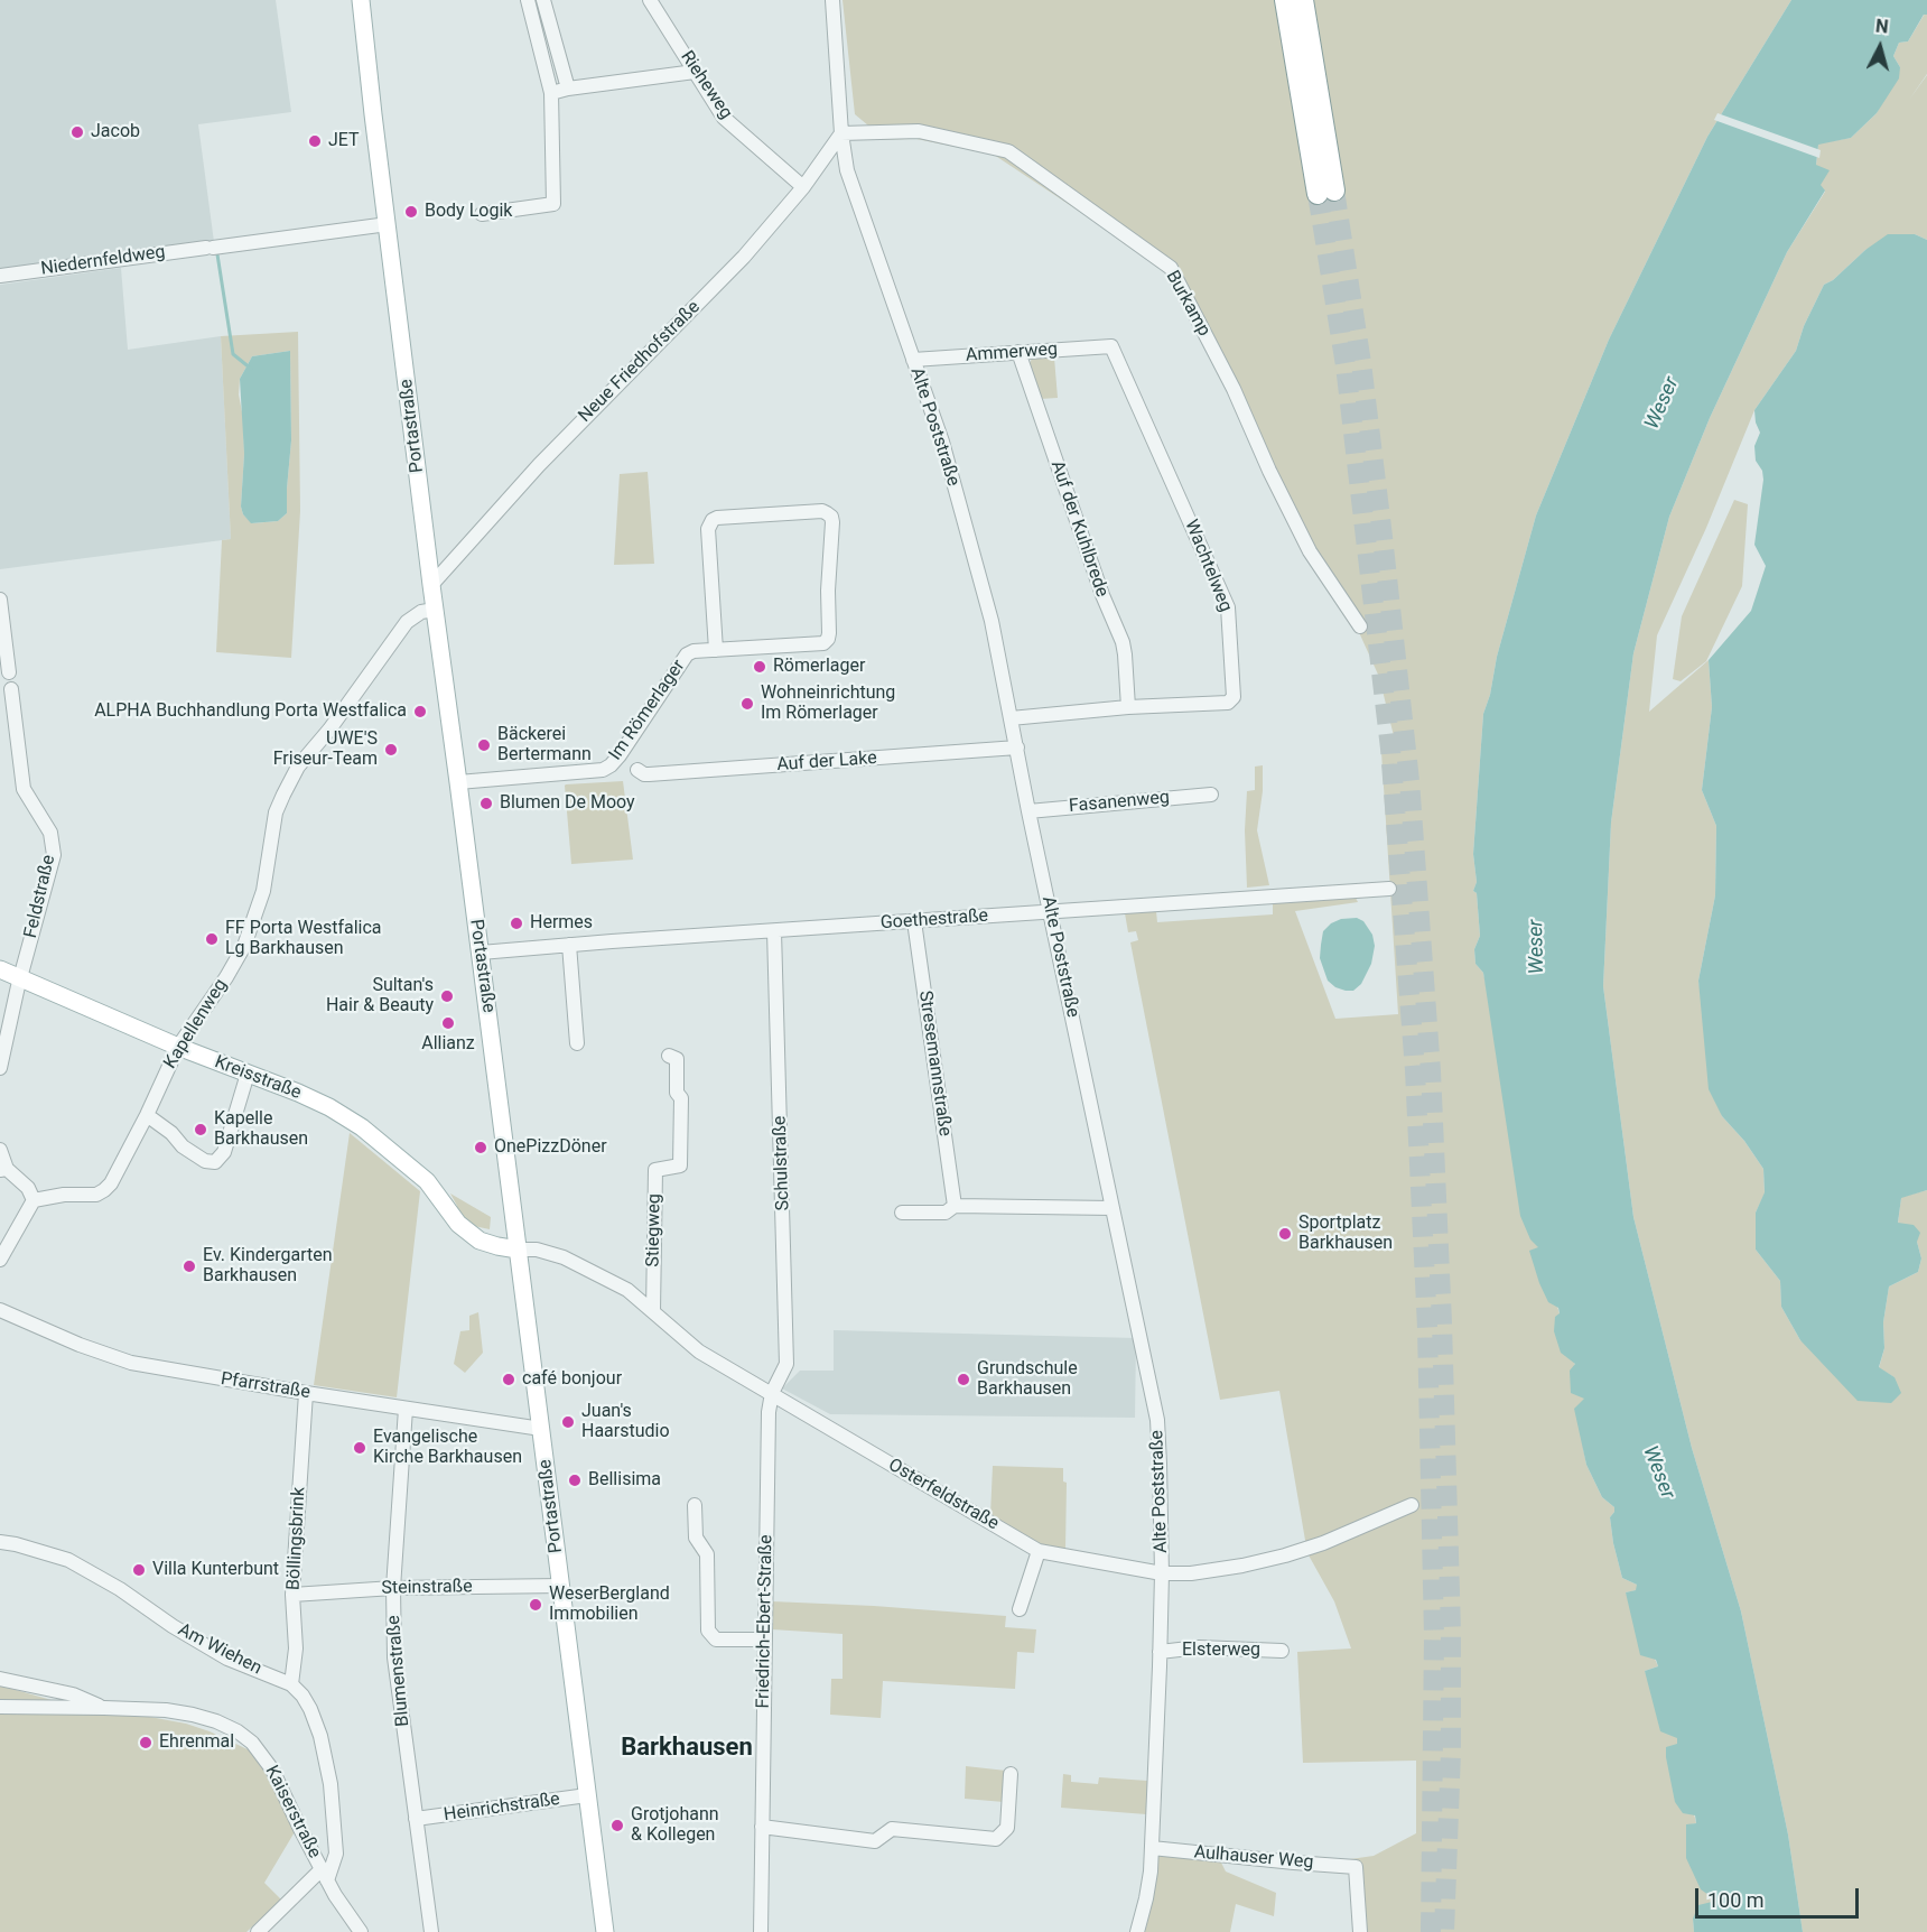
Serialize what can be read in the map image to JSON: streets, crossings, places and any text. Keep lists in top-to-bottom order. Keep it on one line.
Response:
{"streets":{"main road":["Portastraße","Kreisstraße"],"street":["Rieheweg","Niedernfeldweg","Burkamp","Ammerweg","Neue Friedhofstraße","Alte Poststraße","Auf der Kuhlbrede","Wachtelweg","Im Römerlager","Auf der Lake","Fasanenweg","Feldstraße","Goethestraße","Kapellenweg","Stresemannstraße","Schulstraße","Stiegweg","Pfarrstraße","Osterfeldstraße","Böllingsbrink","Steinstraße","Friedrich-Ebert-Straße","Am Wiehen","Elsterweg","Blumenstraße","Heinrichstraße","Kaiserstraße","Aulhauser Weg"]},"crossings":[["Rieheweg","Neue Friedhofstraße"],["Niedernfeldweg","Portastraße"],["Burkamp","Neue Friedhofstraße"],["Burkamp","Alte Poststraße"],["Ammerweg","Alte Poststraße"],["Ammerweg","Auf der Kuhlbrede"],["Ammerweg","Wachtelweg"],["Neue Friedhofstraße","Portastraße"],["Neue Friedhofstraße","Alte Poststraße"],["Portastraße","Im Römerlager"],["Portastraße","Goethestraße"],["Portastraße","Kapellenweg"],["Portastraße","Kreisstraße"],["Portastraße","Pfarrstraße"],["Portastraße","Osterfeldstraße"],["Portastraße","Steinstraße"],["Portastraße","Heinrichstraße"],["Alte Poststraße","Wachtelweg"],["Alte Poststraße","Auf der Lake"],["Alte Poststraße","Fasanenweg"],["Alte Poststraße","Goethestraße"],["Alte Poststraße","Osterfeldstraße"],["Alte Poststraße","Elsterweg"],["Alte Poststraße","Aulhauser Weg"],["Auf der Kuhlbrede","Wachtelweg"],["Feldstraße","Kreisstraße"],["Goethestraße","Stresemannstraße"],["Goethestraße","Schulstraße"],["Kapellenweg","Kreisstraße"],["Kreisstraße","Osterfeldstraße"],["Schulstraße","Osterfeldstraße"],["Schulstraße","Friedrich-Ebert-Straße"],["Stiegweg","Osterfeldstraße"],["Pfarrstraße","Böllingsbrink"],["Pfarrstraße","Blumenstraße"],["Osterfeldstraße","Friedrich-Ebert-Straße"],["Böllingsbrink","Steinstraße"],["Böllingsbrink","Am Wiehen"],["Steinstraße","Blumenstraße"],["Blumenstraße","Heinrichstraße"]],"districts":["Barkhausen"],"water":["Weser"],"places":["Jacob","JET","Body Logik","Römerlager","Wohneinrichtung Im Römerlager","ALPHA Buchhandlung Porta Westfalica","Bäckerei Bertermann","UWE'S Friseur-Team","Blumen De Mooy","Hermes","FF Porta Westfalica Lg Barkhausen","Sultan's Hair & Beauty","Allianz","Kapelle Barkhausen","OnePizzDöner","Sportplatz Barkhausen","Ev. Kindergarten Barkhausen","café bonjour","Grundschule Barkhausen","Juan's Haarstudio","Evangelische Kirche Barkhausen","Bellisima","Villa Kunterbunt","WeserBergland Immobilien","Ehrenmal","Grotjohann & Kollegen"],"scale_bar":"100 m","north":"top"}
